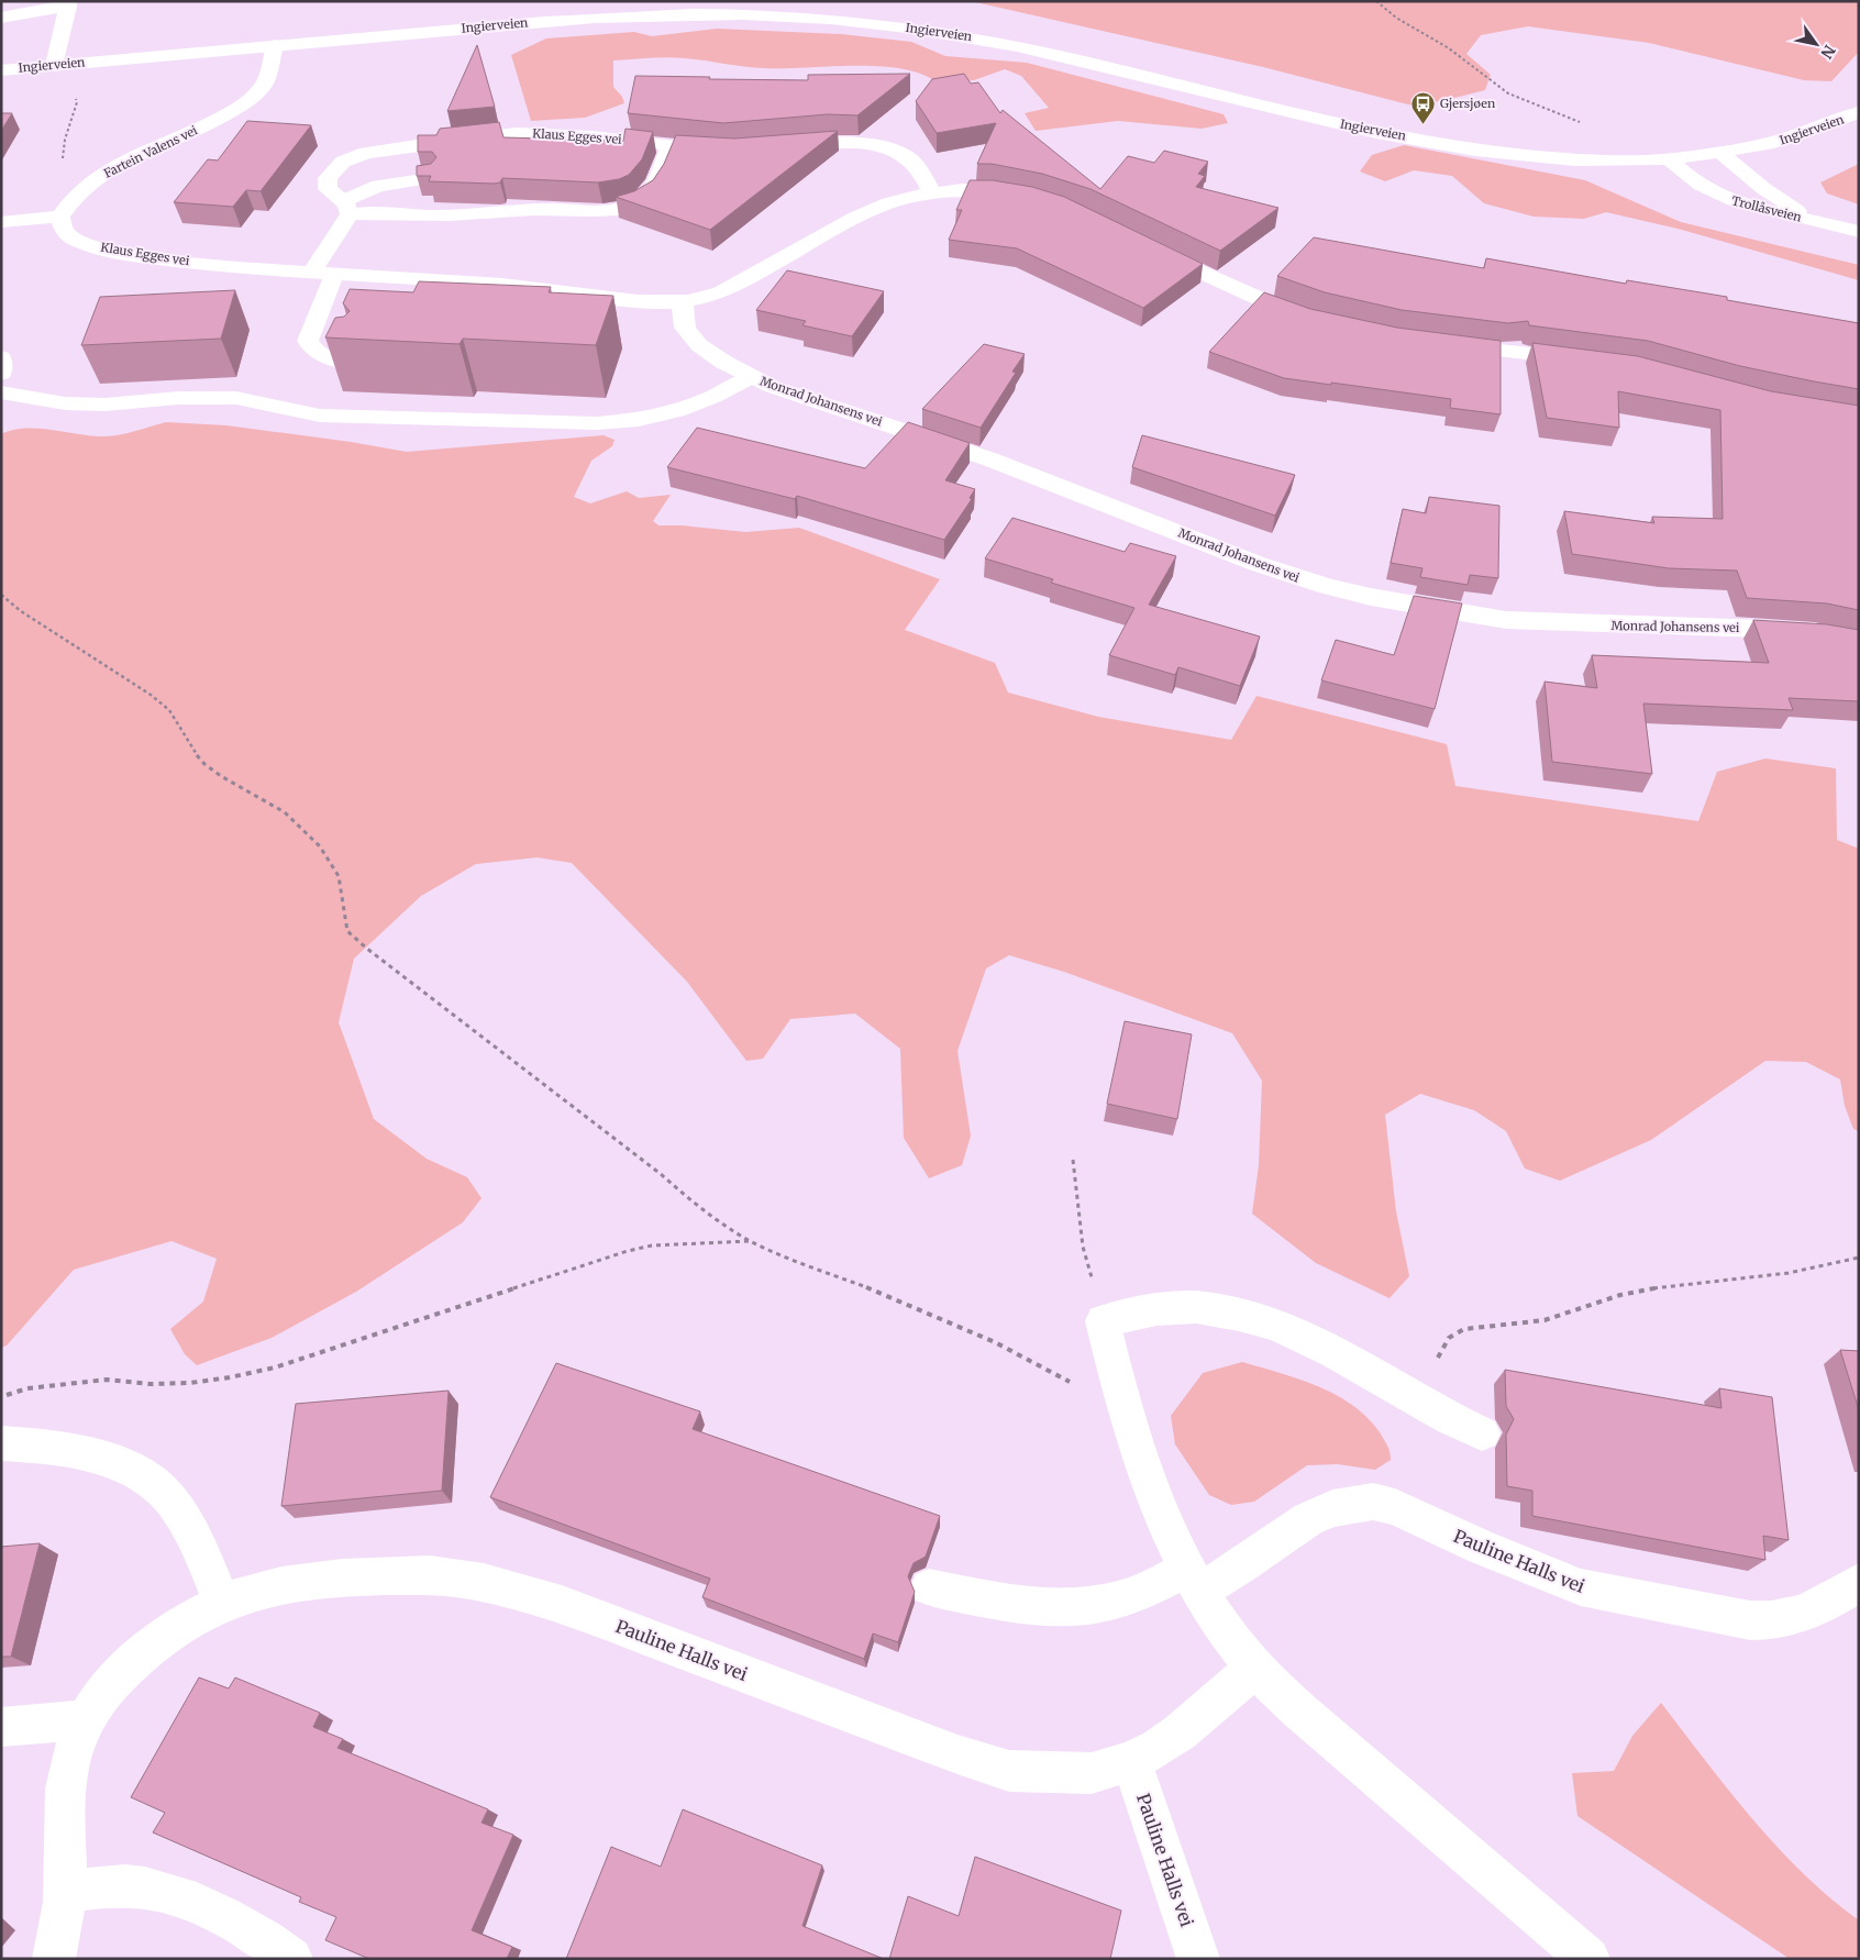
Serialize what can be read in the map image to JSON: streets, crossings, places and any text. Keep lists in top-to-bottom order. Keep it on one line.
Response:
{"streets":{"street":["Ingierveien","Klaus Egges vei","Fartein Valens vei","Trollåsveien","Monrad Johansens vei","Pauline Halls vei"]},"crossings":[["Ingierveien","Fartein Valens vei"],["Ingierveien","Trollåsveien"],["Klaus Egges vei","Fartein Valens vei"],["Klaus Egges vei","Monrad Johansens vei"]],"places":{"bus stop":["Gjersjøen"]},"north":"bottom right"}
